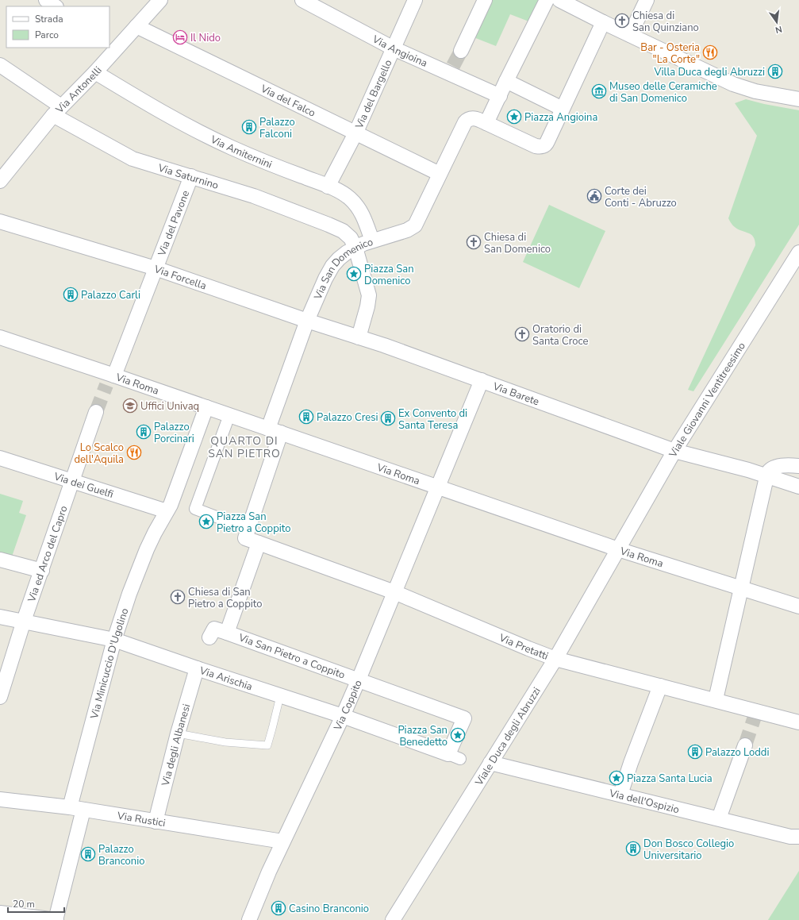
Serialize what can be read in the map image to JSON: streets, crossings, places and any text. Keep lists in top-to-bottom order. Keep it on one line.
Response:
{"streets":{"street":["Via Angioina","Via Antonelli","Via del Bargello","Via del Falco","Via Amiternini","Via Saturnino","Via del Pavone","Via San Domenico","Via Forcella","Via Roma","Via Barete","Viale Giovanni Ventitreesimo","Via dei Guelfi","Via ed Arco del Capro","Via Pretatti","Via San Pietro a Coppito","Via Minicuccio D'Ugolino","Via Arischia","Via Coppito","Viale Duca degli Abruzzi","Via degli Albanesi","Via dell'Ospizio","Via Rustici"]},"crossings":[["Via Angioina","Via del Bargello"],["Via Antonelli","Via del Falco"],["Via Antonelli","Via Amiternini"],["Via Antonelli","Via Saturnino"],["Via del Bargello","Via del Falco"],["Via del Bargello","Via Amiternini"],["Via del Falco","Via San Domenico"],["Via Amiternini","Via San Domenico"],["Via Saturnino","Via del Pavone"],["Via Saturnino","Via San Domenico"],["Via del Pavone","Via Forcella"],["Via del Pavone","Via Roma"],["Via San Domenico","Via Forcella"],["Via San Domenico","Via Roma"],["Via Forcella","Via Barete"],["Via Roma","Viale Giovanni Ventitreesimo"],["Via Roma","Via Coppito"],["Via Roma","Viale Duca degli Abruzzi"],["Via Barete","Viale Giovanni Ventitreesimo"],["Via Barete","Via Coppito"],["Viale Giovanni Ventitreesimo","Viale Duca degli Abruzzi"],["Via dei Guelfi","Via ed Arco del Capro"],["Via dei Guelfi","Via Minicuccio D'Ugolino"],["Via ed Arco del Capro","Via Arischia"],["Via Pretatti","Via Coppito"],["Via Pretatti","Viale Duca degli Abruzzi"],["Via San Pietro a Coppito","Via Arischia"],["Via San Pietro a Coppito","Via Coppito"],["Via Minicuccio D'Ugolino","Via Arischia"],["Via Minicuccio D'Ugolino","Via Rustici"],["Via Arischia","Via Coppito"],["Via Arischia","Via degli Albanesi"],["Via Coppito","Via Rustici"],["Viale Duca degli Abruzzi","Via dell'Ospizio"],["Via degli Albanesi","Via Rustici"]],"districts":["QUARTO DI SAN PIETRO"],"places":{"church":["Chiesa di San Quinziano","Chiesa di San Domenico","Oratorio di Santa Croce","Chiesa di San Pietro a Coppito"],"hotel":["Il Nido"],"restaurant":["Bar - Osteria \"La Corte\"","Lo Scalco dell'Aquila"],"building":["Villa Duca degli Abruzzi","Palazzo Falconi","Palazzo Carli","Palazzo Cresi","Ex Convento di Santa Teresa","Palazzo Porcinari","Palazzo Loddi","Don Bosco Collegio Universitario","Palazzo Branconio","Casino Branconio"],"museum":["Museo delle Ceramiche di San Domenico"],"place":["Piazza Angioina","Piazza San Domenico","Piazza San Pietro a Coppito","Piazza San Benedetto","Piazza Santa Lucia"],"public building":["Corte dei Conti - Abruzzo"],"school or university":["Uffici Univaq"]},"legend":["Strada","Parco"],"scale_bar":"20 m","north":"bottom"}
